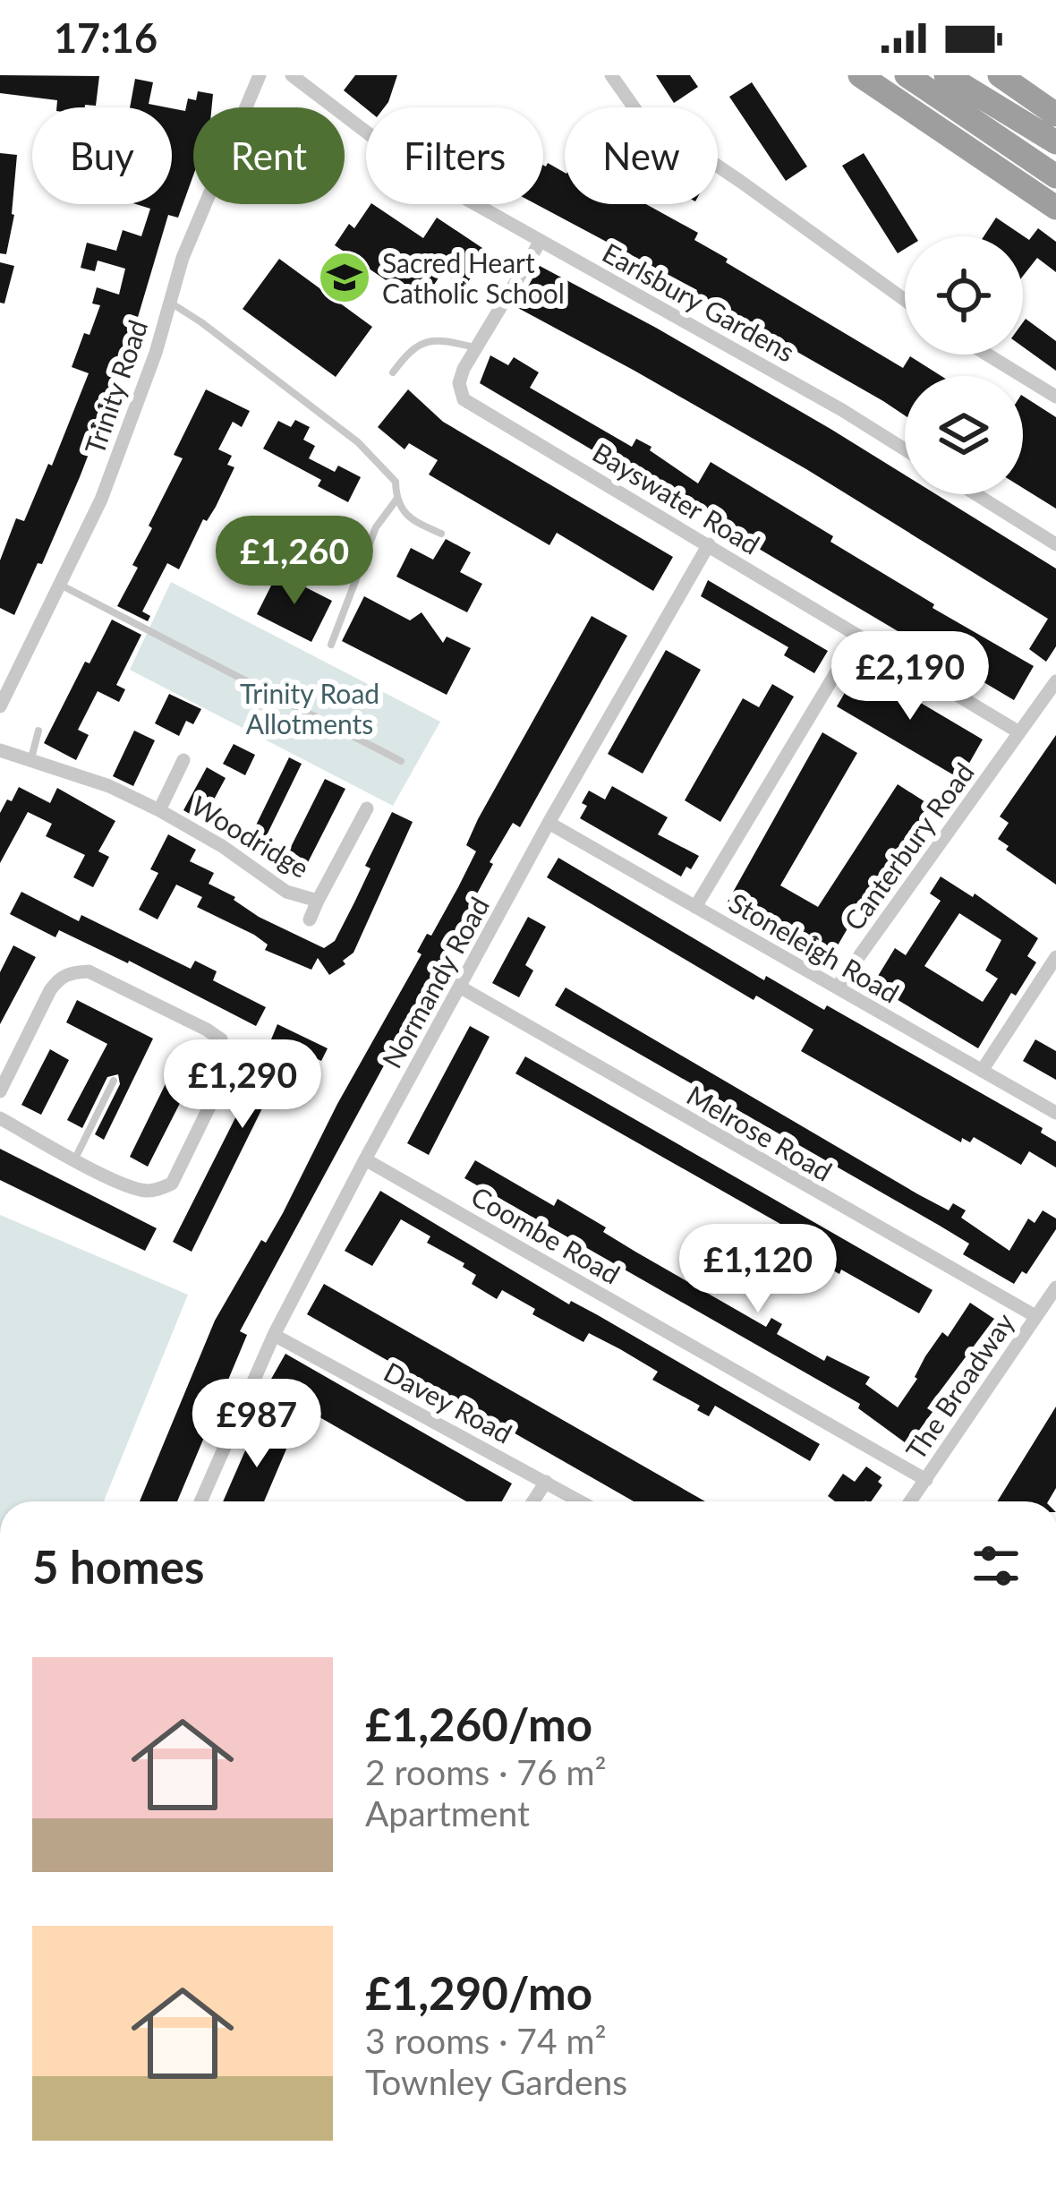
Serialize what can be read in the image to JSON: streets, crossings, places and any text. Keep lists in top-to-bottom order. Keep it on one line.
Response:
{"streets":{"street":["Earlsbury Gardens","Trinity Road","Bayswater Road","Woodridge","Canterbury Road","Stoneleigh Road","Normandy Road","Melrose Road","Coombe Road","The Broadway","Davey Road"]},"crossings":[["Earlsbury Gardens","Bayswater Road"],["Bayswater Road","Canterbury Road"],["Bayswater Road","Normandy Road"],["Canterbury Road","Stoneleigh Road"],["Stoneleigh Road","Normandy Road"],["Normandy Road","Melrose Road"],["Normandy Road","Coombe Road"],["Normandy Road","Davey Road"],["Melrose Road","The Broadway"],["Coombe Road","The Broadway"]],"parks":["Trinity Road Allotments"],"places":{"school or university":["Sacred Heart Catholic School"]},"page":{"status":"17:16","chip":["Buy","Rent","Filters","New"],"price":["£1,260","£2,190","£1,290","£1,120","£987"],"heading":"5 homes","list":[{"name":"£1,260/mo","note":"2 rooms · 76 m² · Apartment"},{"name":"£1,290/mo","note":"3 rooms · 74 m² · Townley Gardens"}]}}
